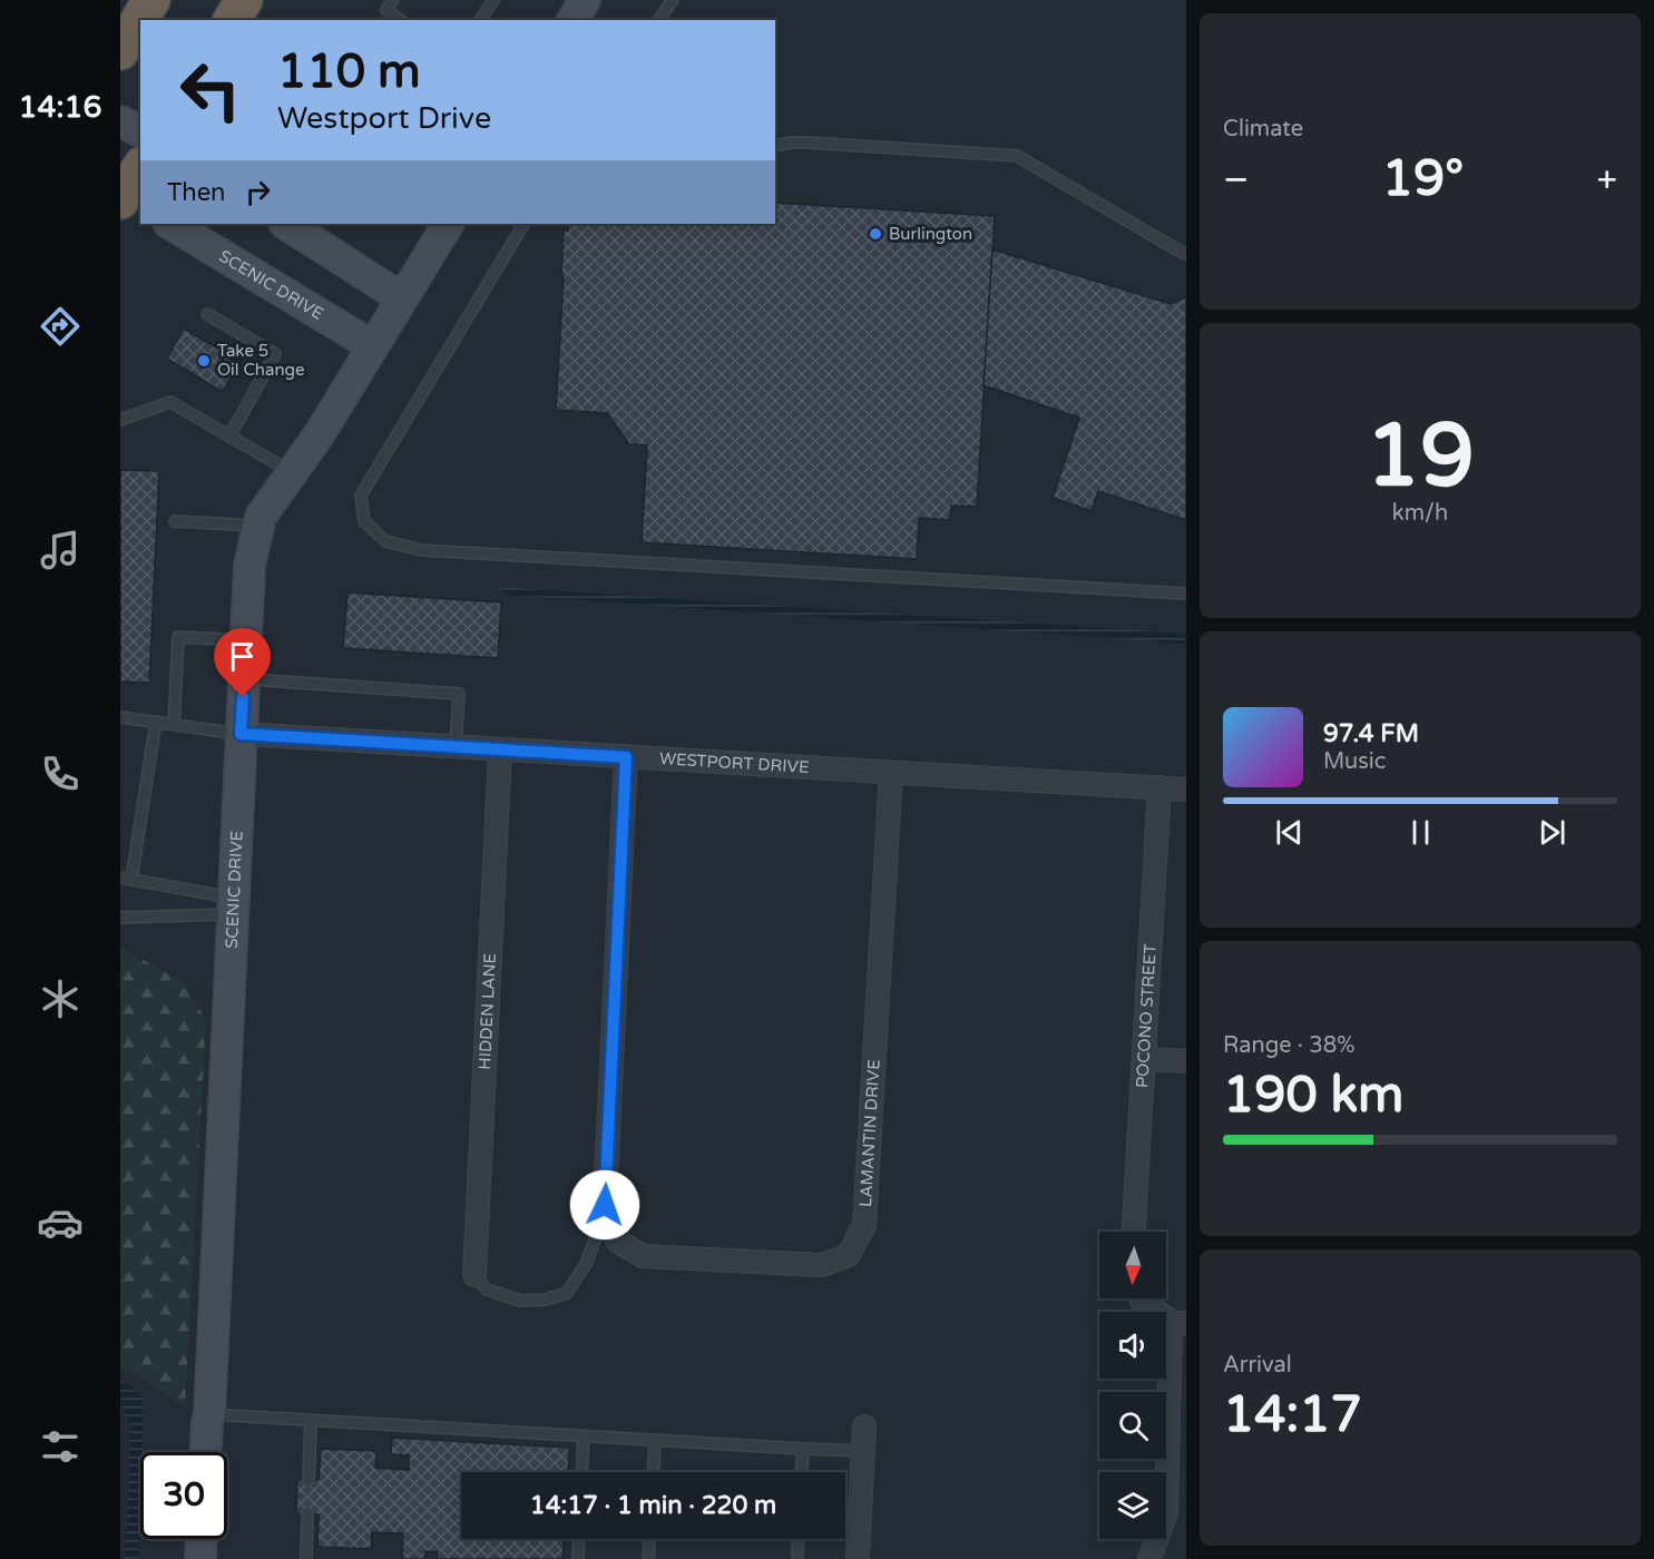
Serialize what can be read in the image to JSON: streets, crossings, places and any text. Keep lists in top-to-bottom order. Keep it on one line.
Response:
{"streets":{"street":["SCENIC DRIVE","WESTPORT DRIVE","HIDDEN LANE","POCONO STREET","LAMANTIN DRIVE"]},"crossings":[["SCENIC DRIVE","WESTPORT DRIVE"],["WESTPORT DRIVE","HIDDEN LANE"],["WESTPORT DRIVE","POCONO STREET"],["WESTPORT DRIVE","LAMANTIN DRIVE"]],"places":["Burlington","Take 5 Oil Change"],"north":"bottom","page":{"tabs":"14:16","tile":["Climate",["19","km/h"],["Range · 38%","190 km"],["Arrival","14:17"]],"turn":["110 m","Westport Drive"],"heat":["−","19°","+"],"then":"Then","song":["97.4 FM","Music"],"limit":"30","trip":"14:17 · 1 min · 220 m"}}
